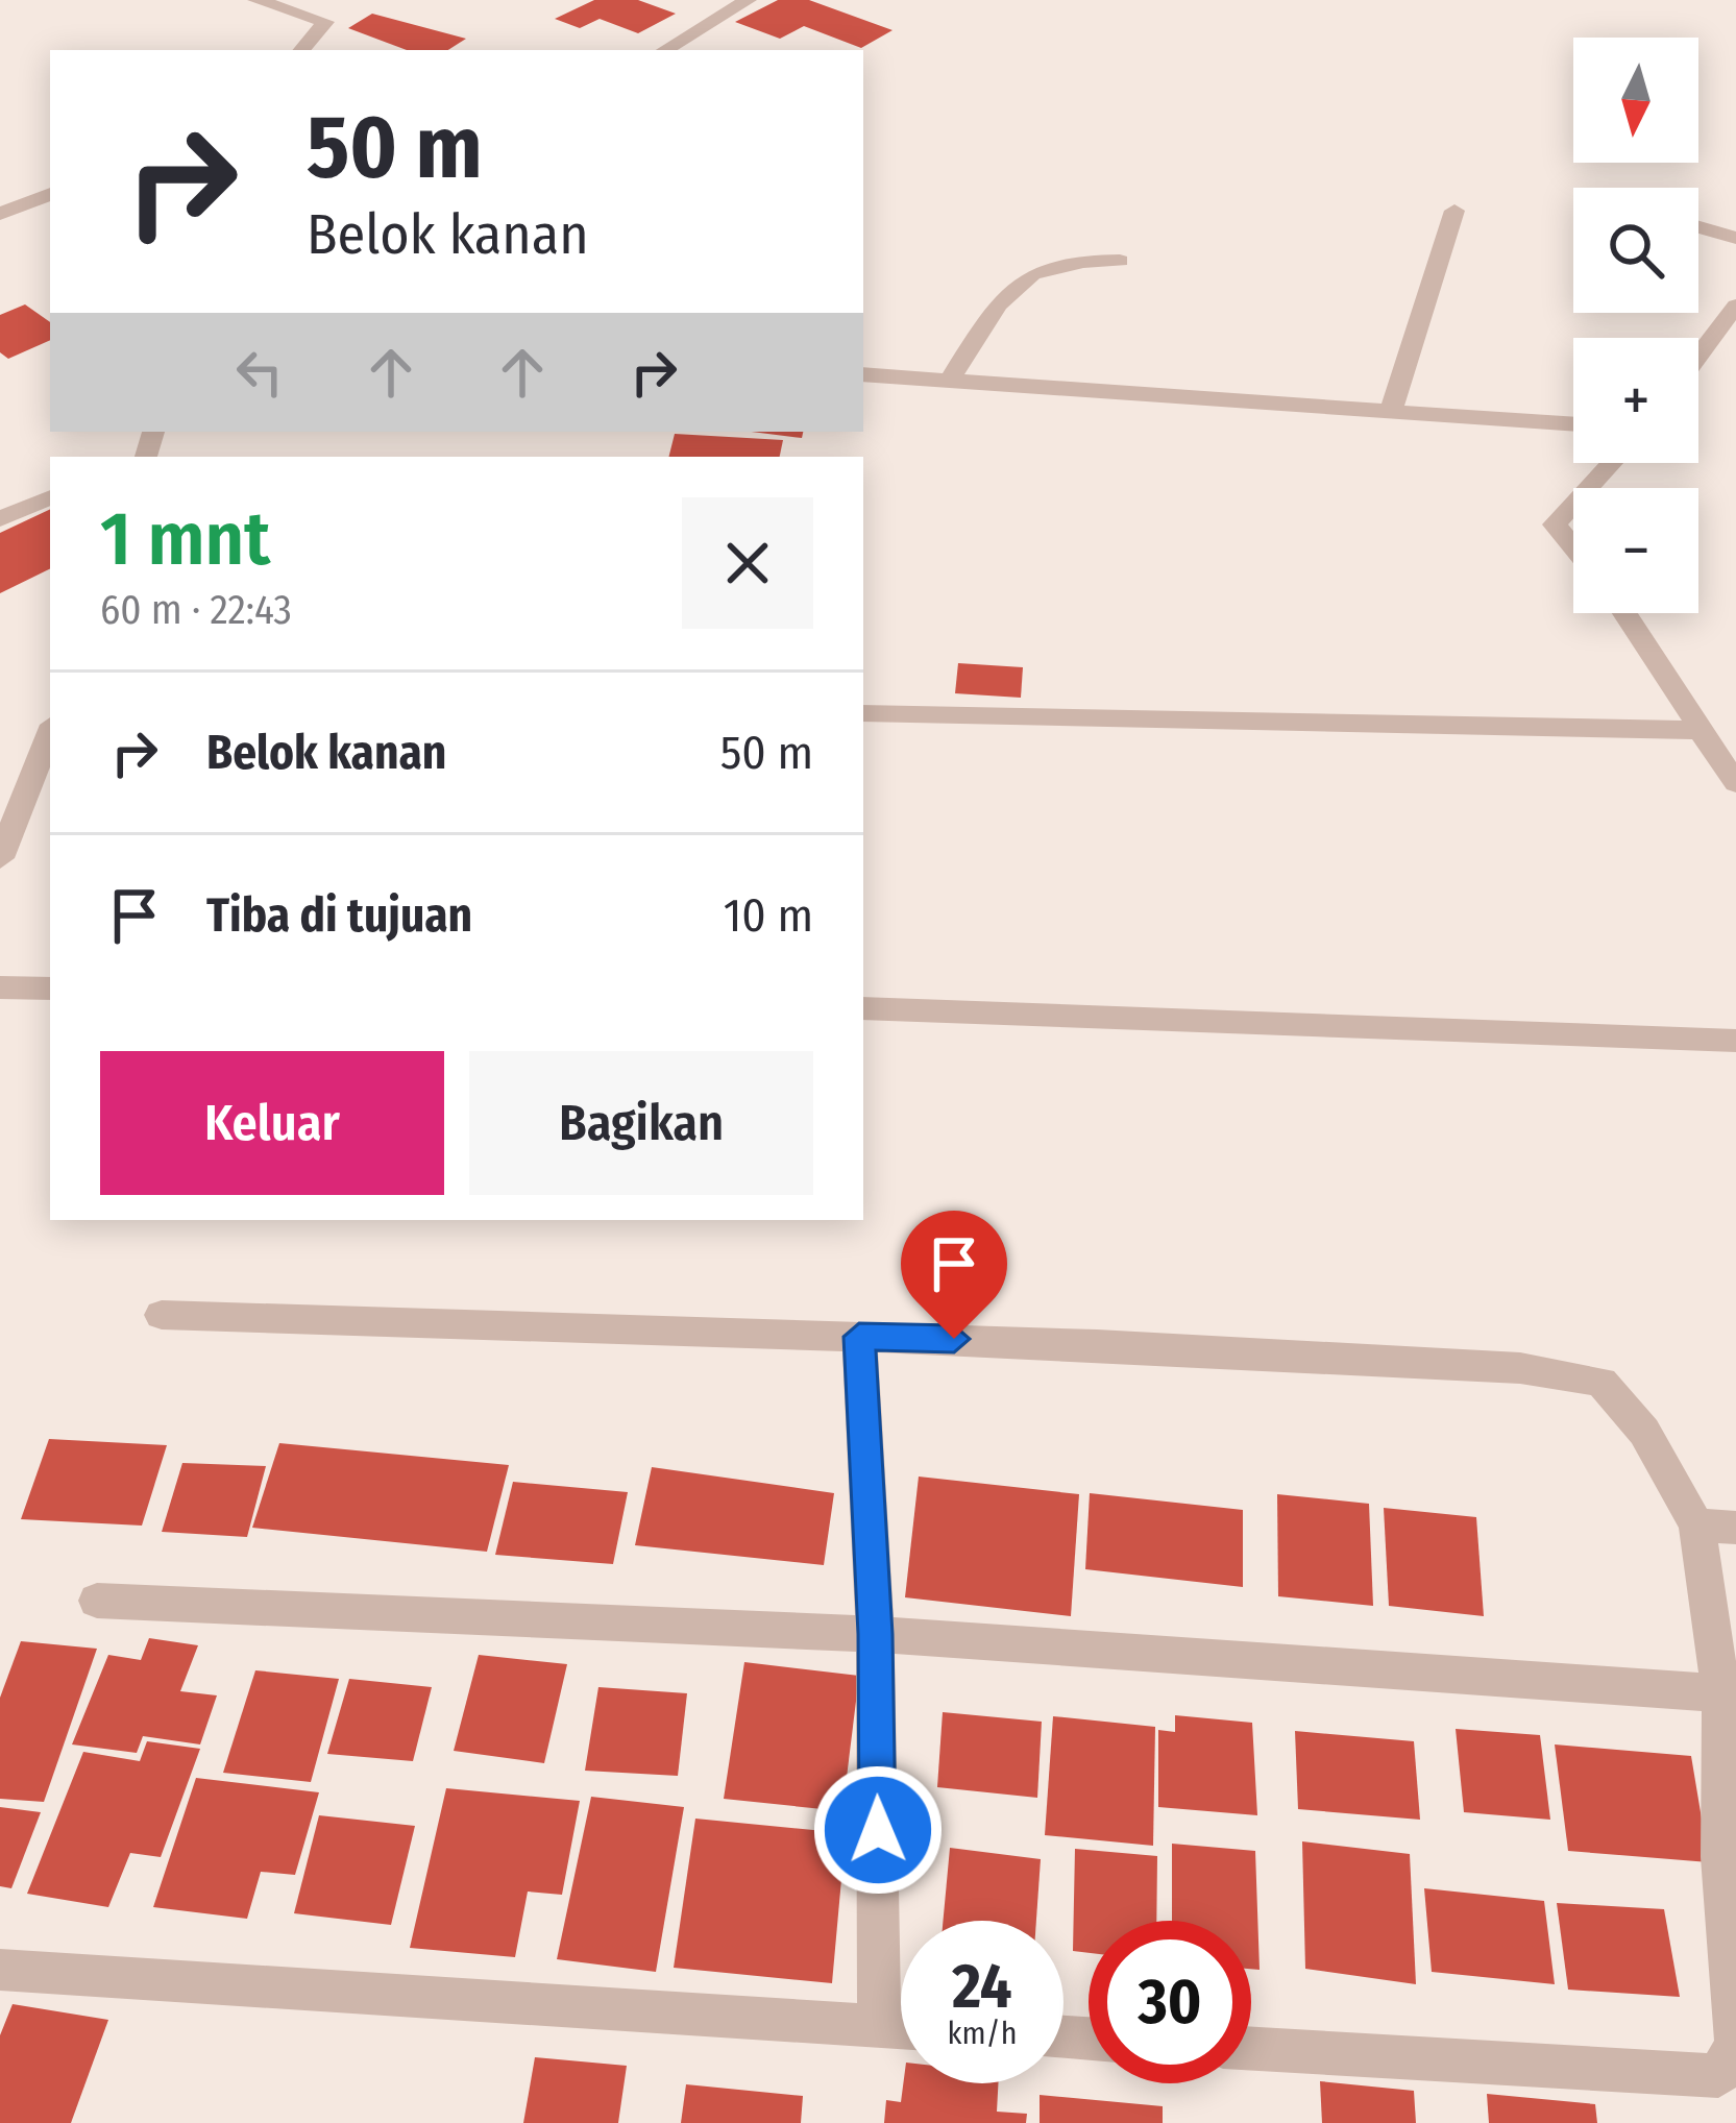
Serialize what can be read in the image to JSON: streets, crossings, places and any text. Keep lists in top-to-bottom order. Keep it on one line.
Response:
{"north":"bottom","page":{"map_buttons":["+","−"],"turn":["50 m","Belok kanan"],"heading":["1 mnt","60 m · 22:43"],"list":[{"name":"Belok kanan","value":"50 m"},{"name":"Tiba di tujuan","value":"10 m"}],"buttons":["Keluar","Bagikan"],"speed":"24 km/h","limit":"30"}}
